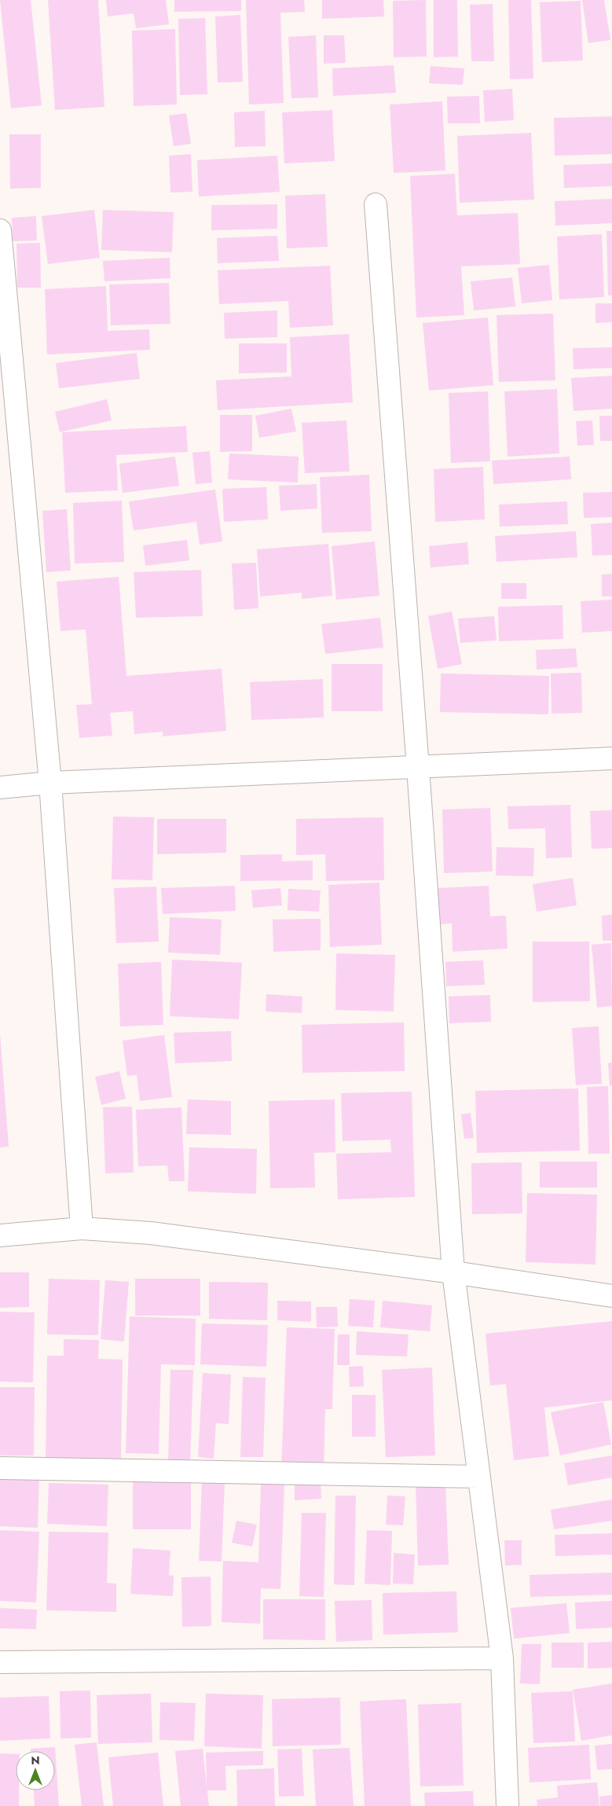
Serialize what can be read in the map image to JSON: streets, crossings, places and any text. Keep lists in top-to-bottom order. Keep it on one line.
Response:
{"north":"top"}
